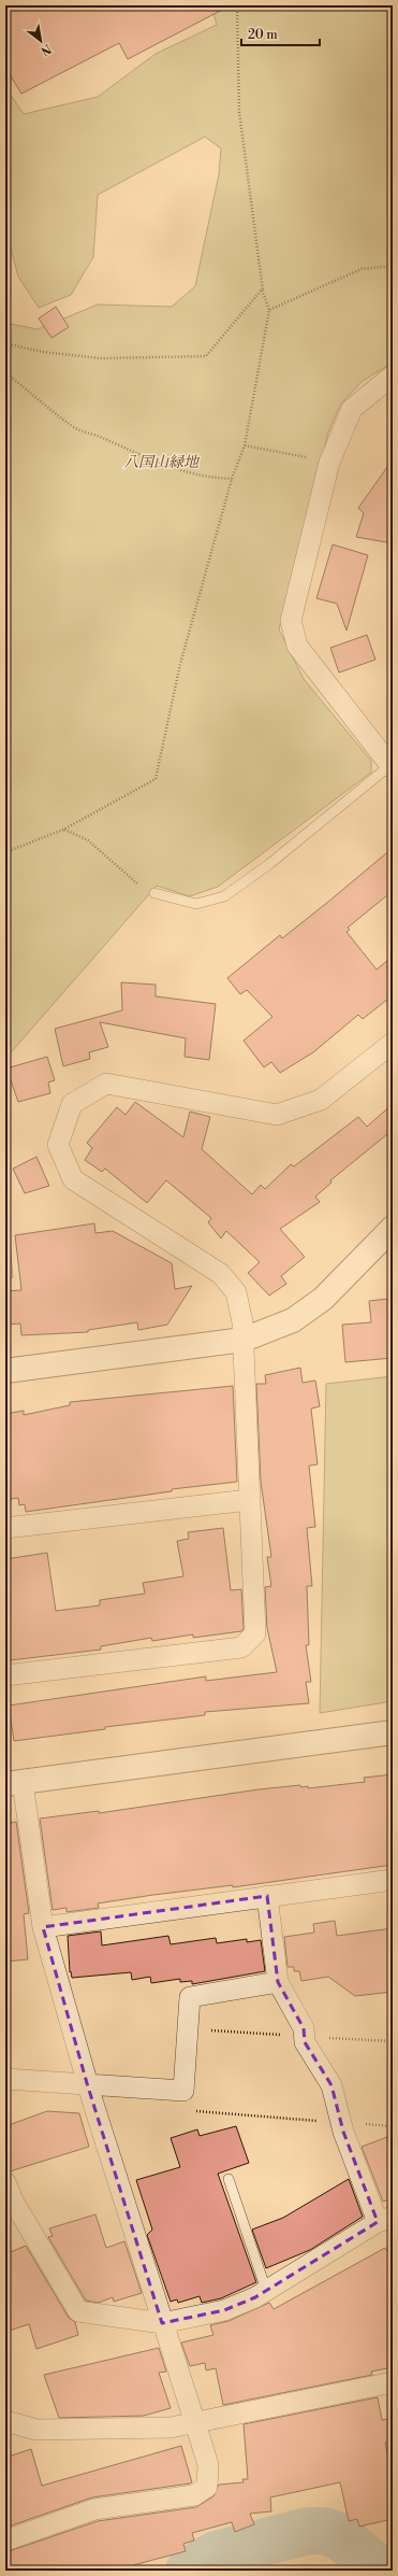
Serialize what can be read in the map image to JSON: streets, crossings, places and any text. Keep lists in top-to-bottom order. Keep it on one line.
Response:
{"parks":["八国山緑地"],"scale_bar":"20 m","north":"bottom right"}
